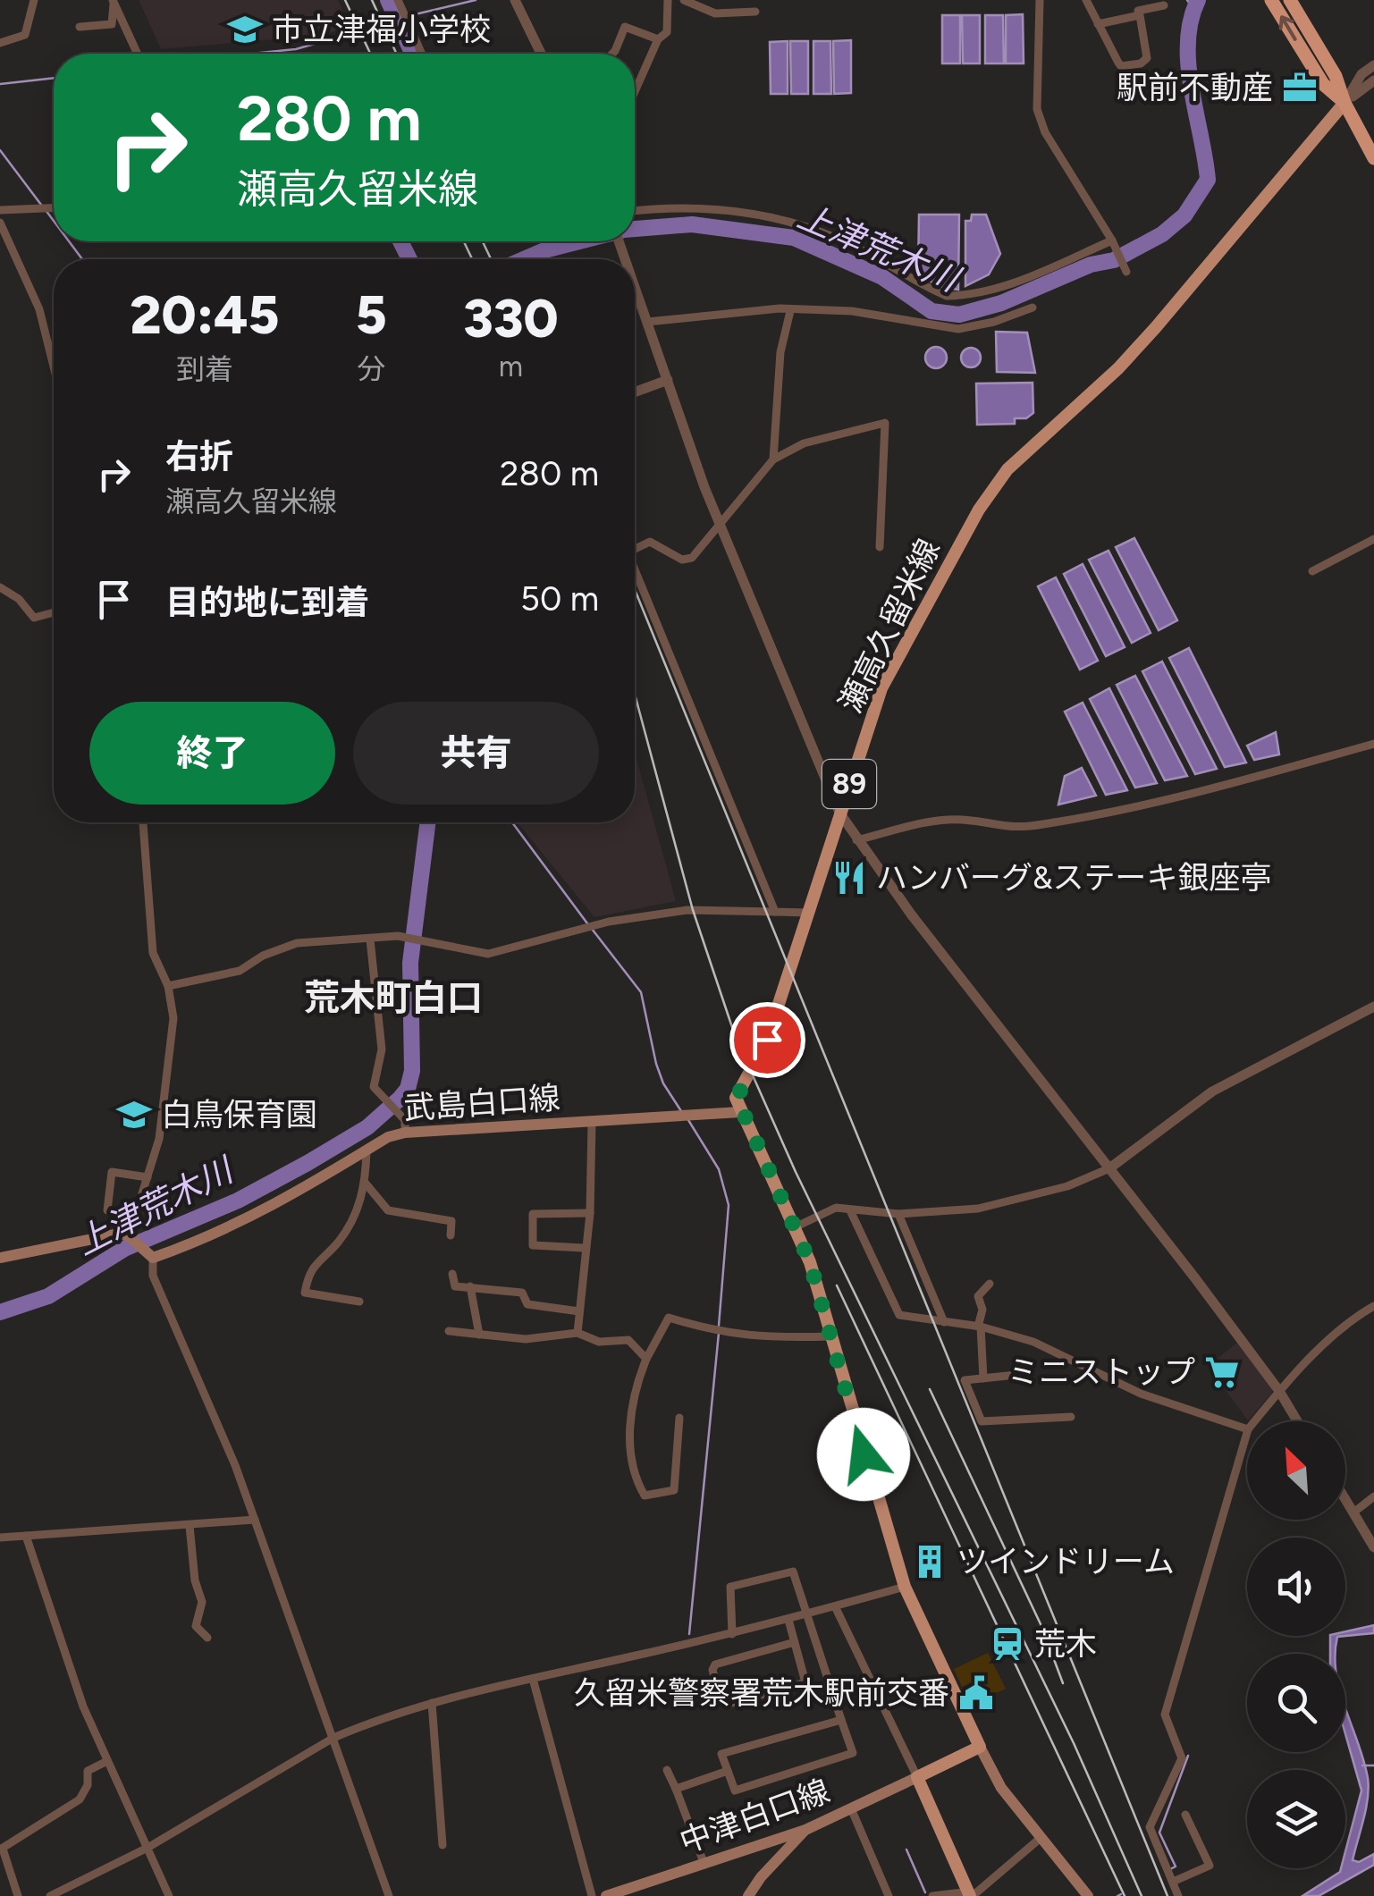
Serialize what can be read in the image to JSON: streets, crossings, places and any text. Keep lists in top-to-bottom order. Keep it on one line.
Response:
{"streets":{"main road":["瀬高久留米線","89","武島白口線","中津白口線"]},"crossings":[["瀬高久留米線","武島白口線"]],"districts":["荒木町白口"],"water":["上津荒木川"],"places":{"school or university":["市立津福小学校","白鳥保育園"],"office":["駅前不動産"],"restaurant":["ハンバーグ&ステーキ銀座亭"],"supermarket":["ミニストップ"],"building":["ツインドリーム"],"station":["荒木"],"public building":["久留米警察署荒木駅前交番"]},"north":"top left","page":{"turn":["280 m","瀬高久留米線"],"eta":["20:45","到着","5","分","330","m"],"list":[{"name":"右折","note":"瀬高久留米線","value":"280 m"},{"name":"目的地に到着","value":"50 m"}],"buttons":["終了","共有"]}}
